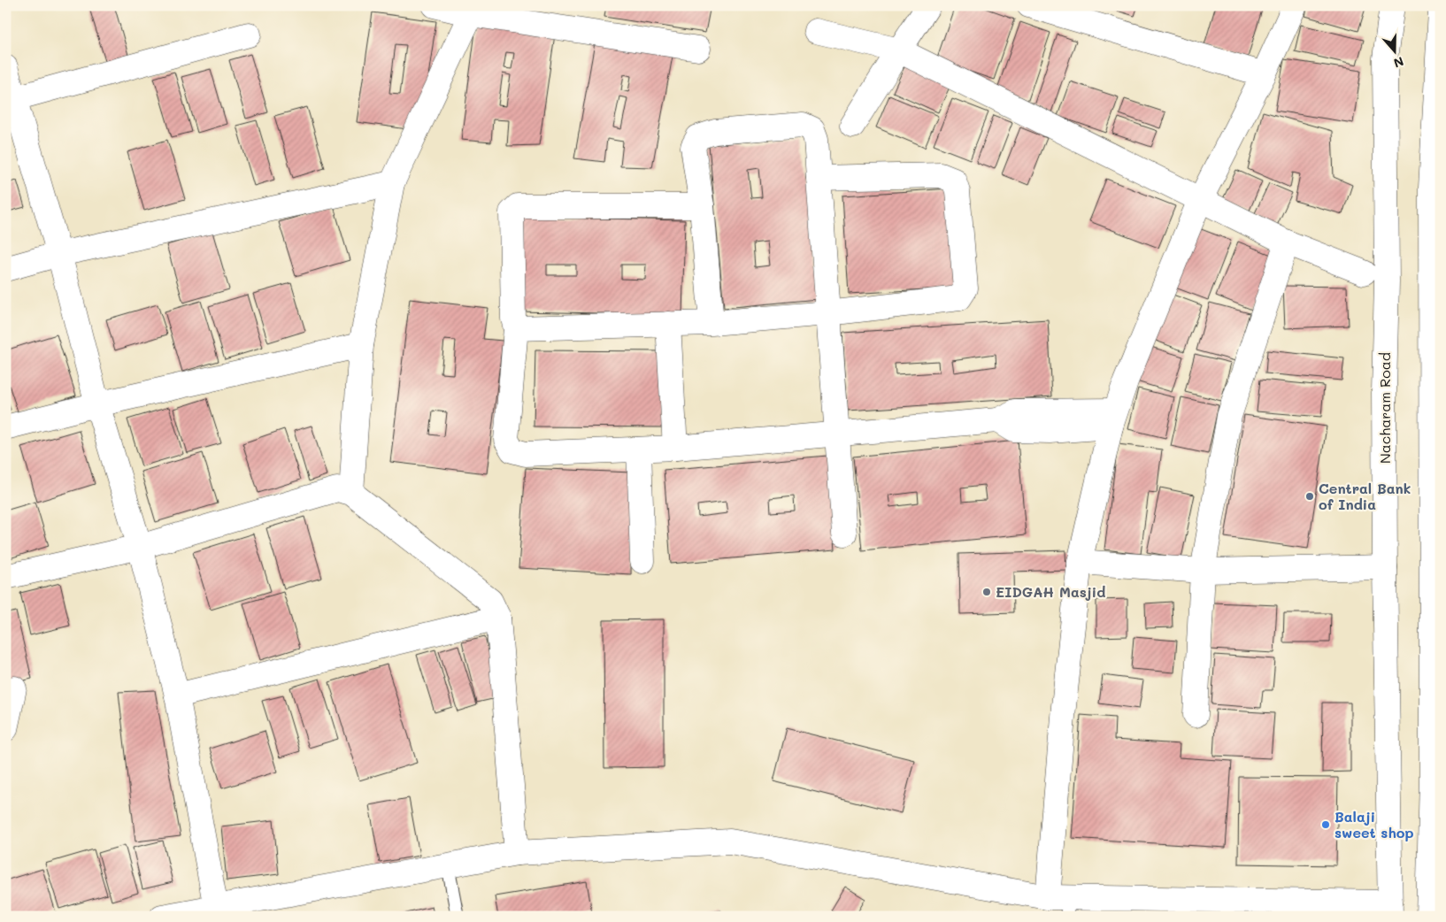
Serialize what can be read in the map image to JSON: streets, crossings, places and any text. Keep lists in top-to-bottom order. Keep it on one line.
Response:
{"streets":{"street":["Nacharam Road"]},"places":["Central Bank of India","EIDGAH Masjid","Balaji sweet shop"],"north":"bottom"}
